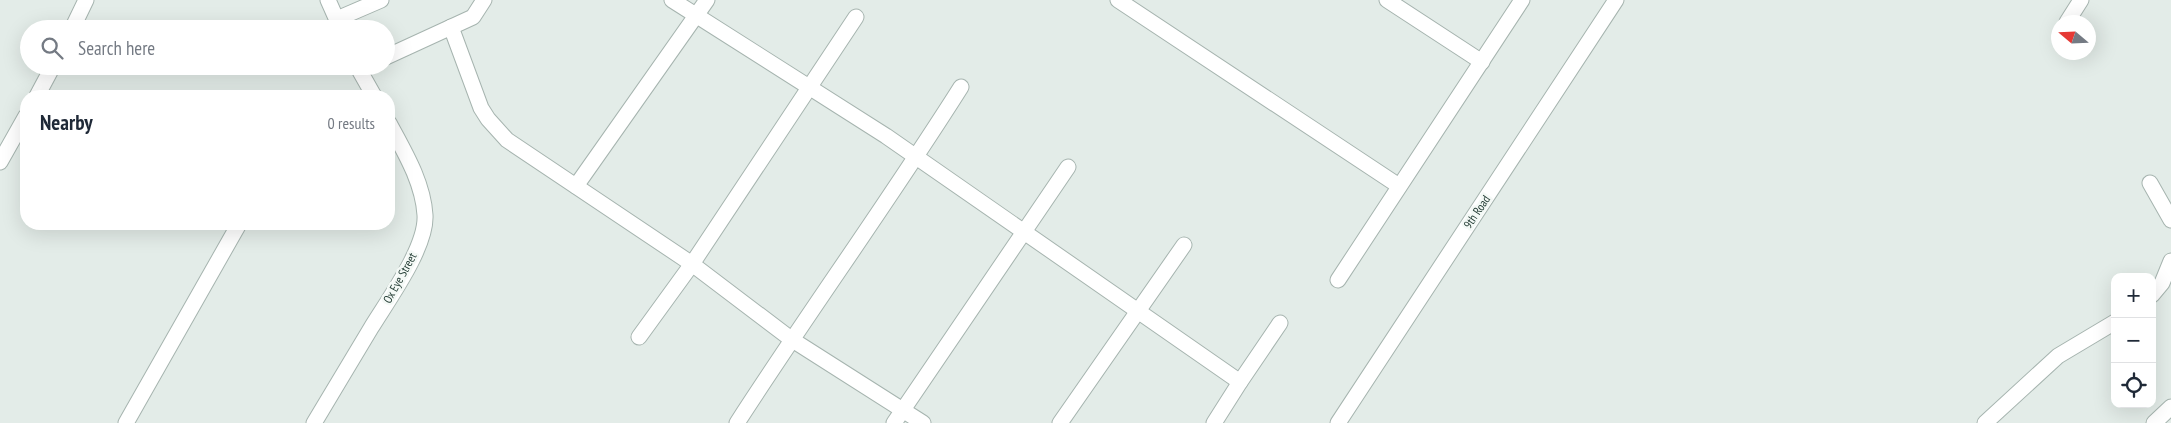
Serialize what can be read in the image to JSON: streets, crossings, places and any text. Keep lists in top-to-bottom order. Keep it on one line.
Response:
{"streets":{"street":["9th Road","Ox Eye Street"]},"north":"left","page":{"search":"Search here","heading":["Nearby","0 results"],"map_buttons":["+","−"]}}
